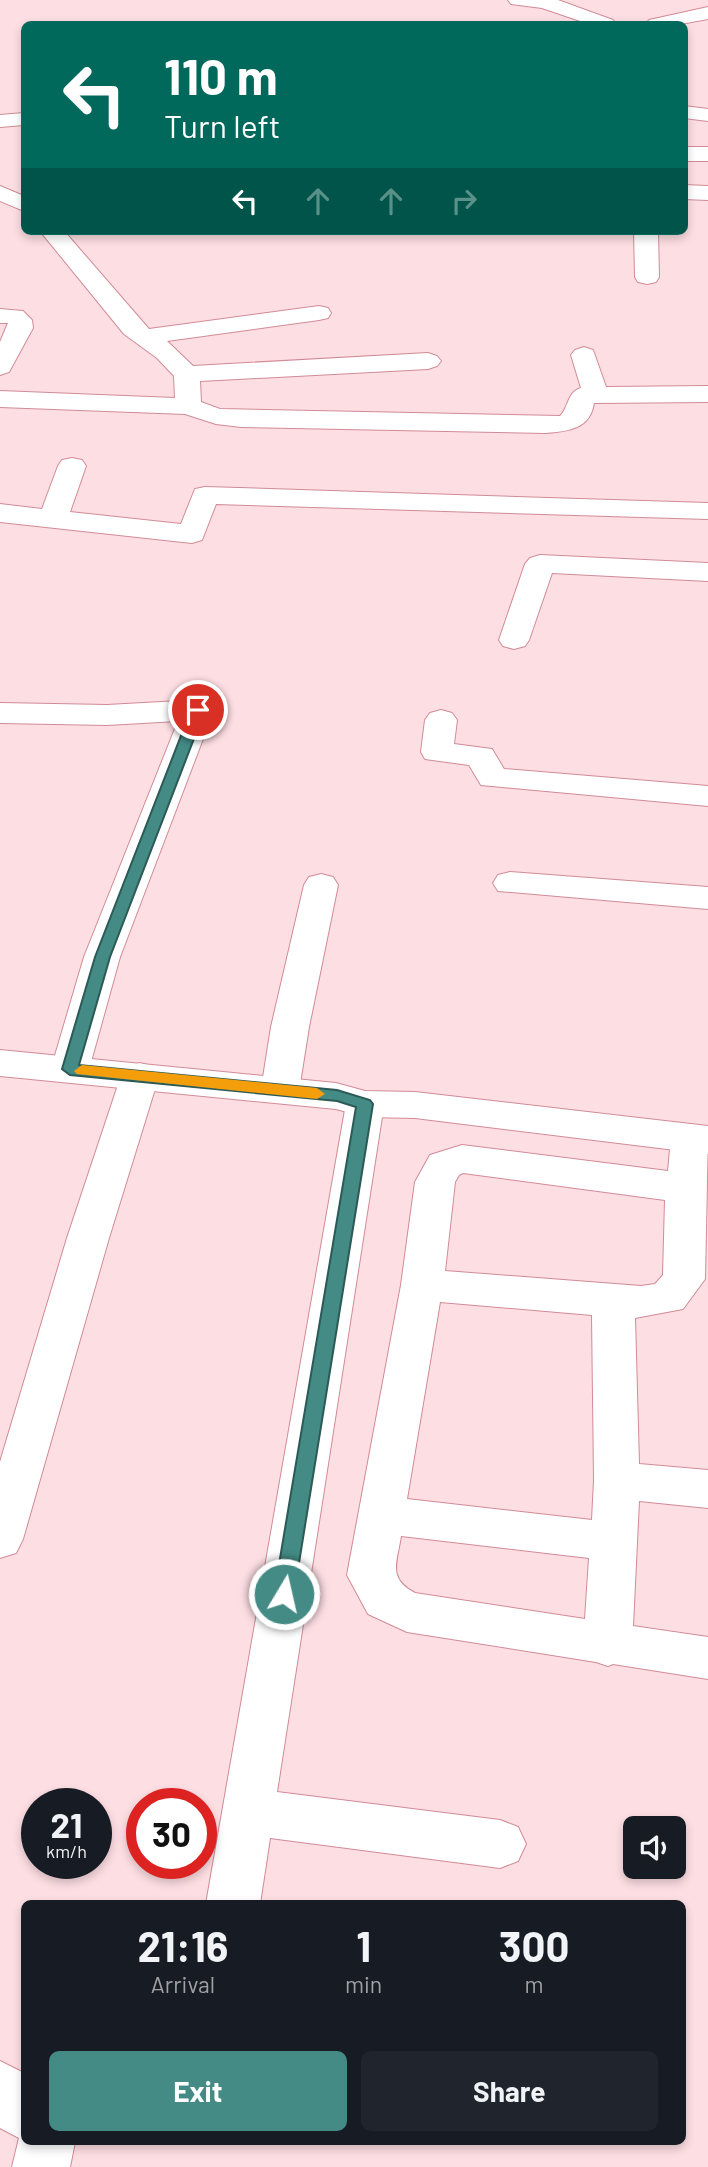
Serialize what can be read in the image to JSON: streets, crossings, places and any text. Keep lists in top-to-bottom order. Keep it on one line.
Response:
{"page":{"turn":["110 m","Turn left"],"speed":"21 km/h","limit":"30","eta":["21:16","Arrival","1","min","300","m"],"buttons":["Exit","Share"]}}
